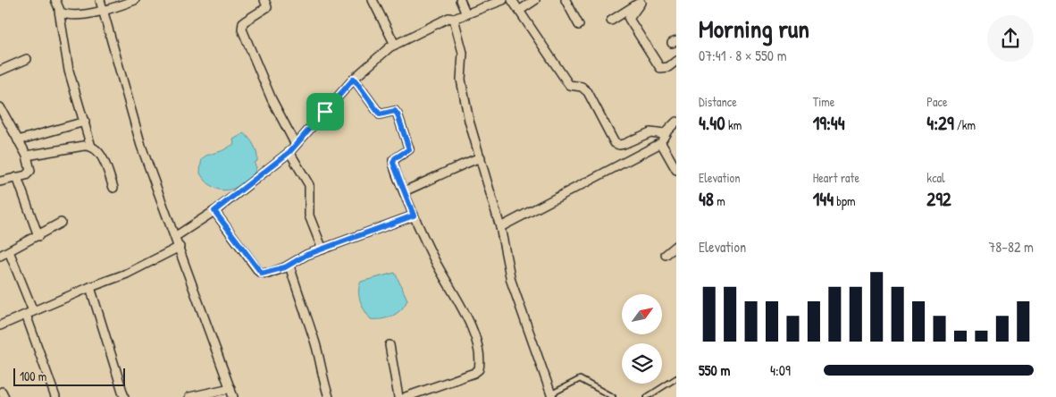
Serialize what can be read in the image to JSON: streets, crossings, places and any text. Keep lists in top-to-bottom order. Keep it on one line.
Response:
{"scale_bar":"100 m","north":"top right","page":{"heading":["Morning run","07:41 · 8 × 550 m"],"stats":[["Distance","4.40 km"],["Time","19:44"],["Pace","4:29 /km"],["Elevation","48 m"],["Heart rate","144 bpm"],["kcal","292"]],"chart":["Elevation","78–82 m"],"list":[{"name":"550 m","note":"4:09"}],"scale":"100 m"}}
